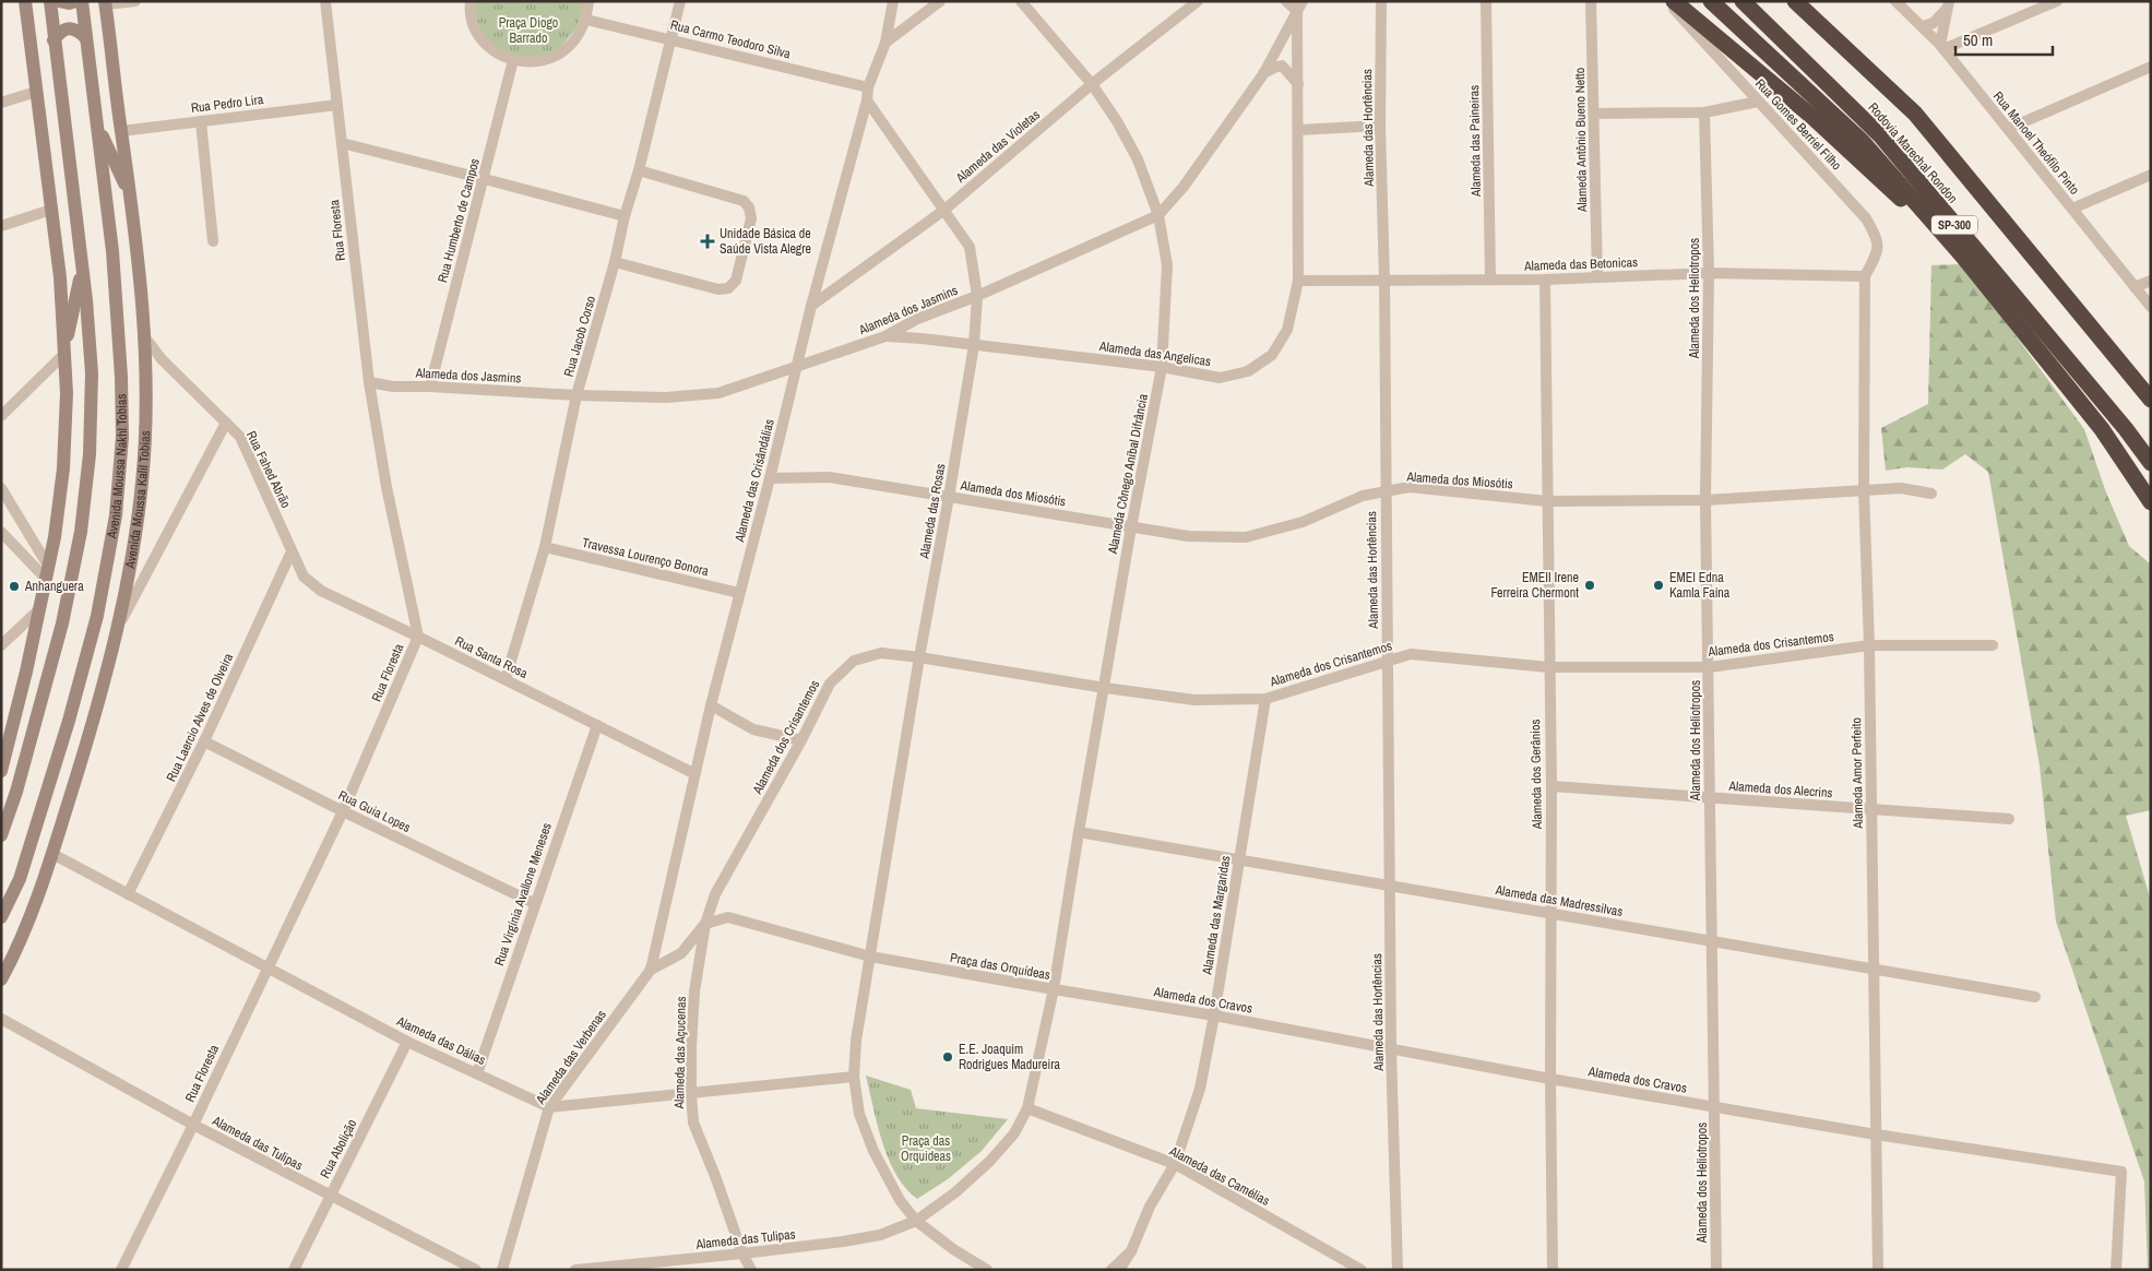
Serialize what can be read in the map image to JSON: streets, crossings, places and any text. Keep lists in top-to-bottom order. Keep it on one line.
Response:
{"streets":{"highway":["Rodovia Marechal Rondon","SP-300"],"main road":["Avenida Moussa Nakhl Tobias","Avenida Moussa Kalil Tobias"],"street":["Rua Carmo Teodoro Silva","Rua Pedro Lira","Rua Gomes Berriel Filho","Alameda das Hortências","Alameda Antônio Bueno Netto","Alameda das Paineiras","Rua Manoel Theófilo Pinto","Alameda das Violetas","Rua Humberto de Campos","Rua Floresta","Alameda das Betonicas","Alameda dos Heliotropos","Alameda dos Jasmins","Rua Jacob Corso","Alameda das Angelicas","Rua Fahed Abrão","Alameda Cônego Aníbal Difrância","Alameda das Crisândálias","Alameda dos Miosótis","Alameda das Rosas","Travessa Lourenço Bonora","Alameda dos Crisantemos","Rua Santa Rosa","Rua Laercio Alves de Olveira","Alameda Amor Perfeito","Alameda dos Gerânios","Alameda dos Alecrins","Rua Guia Lopes","Rua Virgínia Avallone Meneses","Alameda das Madressilvas","Alameda das Margaridas","Praça das Orquídeas","Alameda dos Cravos","Alameda das Dálias","Alameda das Açucenas","Alameda das Verbenas","Alameda das Tulipas","Rua Abolição","Alameda das Camélias"]},"crossings":[["Rua Carmo Teodoro Silva","Rua Jacob Corso"],["Rua Carmo Teodoro Silva","Alameda das Crisândálias"],["Rua Pedro Lira","Rua Floresta"],["Rua Pedro Lira","Avenida Moussa Kalil Tobias"],["Rua Gomes Berriel Filho","Alameda das Betonicas"],["Rua Gomes Berriel Filho","Alameda Amor Perfeito"],["Alameda das Hortências","Alameda das Betonicas"],["Alameda das Hortências","Alameda dos Miosótis"],["Alameda das Hortências","Alameda dos Crisantemos"],["Alameda das Hortências","Alameda das Madressilvas"],["Alameda das Hortências","Alameda dos Cravos"],["Alameda Antônio Bueno Netto","Alameda das Betonicas"],["Alameda das Paineiras","Alameda das Betonicas"],["Alameda das Violetas","Alameda Cônego Aníbal Difrância"],["Alameda das Violetas","Alameda das Crisândálias"],["Alameda das Violetas","Alameda das Rosas"],["Rua Humberto de Campos","Alameda dos Jasmins"],["Rua Floresta","Alameda dos Jasmins"],["Rua Floresta","Rua Santa Rosa"],["Rua Floresta","Rua Guia Lopes"],["Rua Floresta","Alameda das Dálias"],["Rua Floresta","Alameda das Tulipas"],["Alameda das Betonicas","Alameda dos Heliotropos"],["Alameda das Betonicas","Alameda das Angelicas"],["Alameda das Betonicas","Alameda Amor Perfeito"],["Alameda das Betonicas","Alameda dos Gerânios"],["Alameda dos Heliotropos","Alameda dos Miosótis"],["Alameda dos Heliotropos","Alameda dos Crisantemos"],["Alameda dos Heliotropos","Alameda dos Alecrins"],["Alameda dos Heliotropos","Alameda das Madressilvas"],["Alameda dos Heliotropos","Alameda dos Cravos"],["Alameda dos Jasmins","Rua Jacob Corso"],["Alameda dos Jasmins","Alameda das Angelicas"],["Alameda dos Jasmins","Alameda Cônego Aníbal Difrância"],["Alameda dos Jasmins","Alameda das Crisândálias"],["Alameda dos Jasmins","Alameda das Rosas"],["Rua Jacob Corso","Travessa Lourenço Bonora"],["Rua Jacob Corso","Rua Santa Rosa"],["Alameda das Angelicas","Alameda Cônego Aníbal Difrância"],["Alameda das Angelicas","Alameda das Rosas"],["Rua Fahed Abrão","Avenida Moussa Kalil Tobias"],["Rua Fahed Abrão","Rua Santa Rosa"],["Rua Fahed Abrão","Rua Laercio Alves de Olveira"],["Alameda Cônego Aníbal Difrância","Alameda dos Miosótis"],["Alameda Cônego Aníbal Difrância","Alameda dos Crisantemos"],["Alameda Cônego Aníbal Difrância","Alameda das Madressilvas"],["Alameda Cônego Aníbal Difrância","Praça das Orquídeas"],["Alameda Cônego Aníbal Difrância","Alameda dos Cravos"],["Alameda das Crisândálias","Alameda dos Miosótis"],["Alameda das Crisândálias","Alameda das Rosas"],["Alameda das Crisândálias","Travessa Lourenço Bonora"],["Alameda das Crisândálias","Rua Santa Rosa"],["Alameda das Crisândálias","Alameda das Verbenas"],["Alameda dos Miosótis","Alameda das Rosas"],["Alameda dos Miosótis","Alameda Amor Perfeito"],["Alameda dos Miosótis","Alameda dos Gerânios"],["Avenida Moussa Kalil Tobias","Alameda das Dálias"],["Alameda das Rosas","Alameda dos Crisantemos"],["Alameda das Rosas","Praça das Orquídeas"],["Alameda dos Crisantemos","Alameda Amor Perfeito"],["Alameda dos Crisantemos","Alameda dos Gerânios"],["Alameda dos Crisantemos","Alameda das Margaridas"],["Alameda dos Crisantemos","Alameda das Açucenas"],["Alameda dos Crisantemos","Alameda das Verbenas"],["Rua Santa Rosa","Rua Laercio Alves de Olveira"],["Rua Santa Rosa","Rua Virgínia Avallone Meneses"],["Rua Laercio Alves de Olveira","Rua Guia Lopes"],["Rua Laercio Alves de Olveira","Alameda das Dálias"],["Alameda Amor Perfeito","Alameda dos Alecrins"],["Alameda Amor Perfeito","Alameda das Madressilvas"],["Alameda Amor Perfeito","Alameda dos Cravos"],["Alameda dos Gerânios","Alameda dos Alecrins"],["Alameda dos Gerânios","Alameda das Madressilvas"],["Alameda dos Gerânios","Alameda dos Cravos"],["Rua Guia Lopes","Rua Virgínia Avallone Meneses"],["Rua Virgínia Avallone Meneses","Alameda das Dálias"],["Alameda das Madressilvas","Alameda das Margaridas"],["Alameda das Margaridas","Alameda dos Cravos"],["Alameda das Margaridas","Alameda das Camélias"],["Praça das Orquídeas","Alameda dos Cravos"],["Praça das Orquídeas","Alameda das Tulipas"],["Praça das Orquídeas","Alameda das Camélias"],["Alameda das Dálias","Alameda das Verbenas"],["Alameda das Dálias","Rua Abolição"],["Alameda das Açucenas","Alameda das Verbenas"],["Alameda das Açucenas","Alameda das Tulipas"],["Alameda das Tulipas","Rua Abolição"]],"parks":["Praça Diogo Barrado","Praça das Orquideas"],"places":{"health":["Unidade Básica de Saúde Vista Alegre"],"other":["EMEII Irene Ferreira Chermont","EMEI Edna Kamla Faina","Anhanguera","E.E. Joaquim Rodrigues Madureira"]},"scale_bar":"50 m"}
